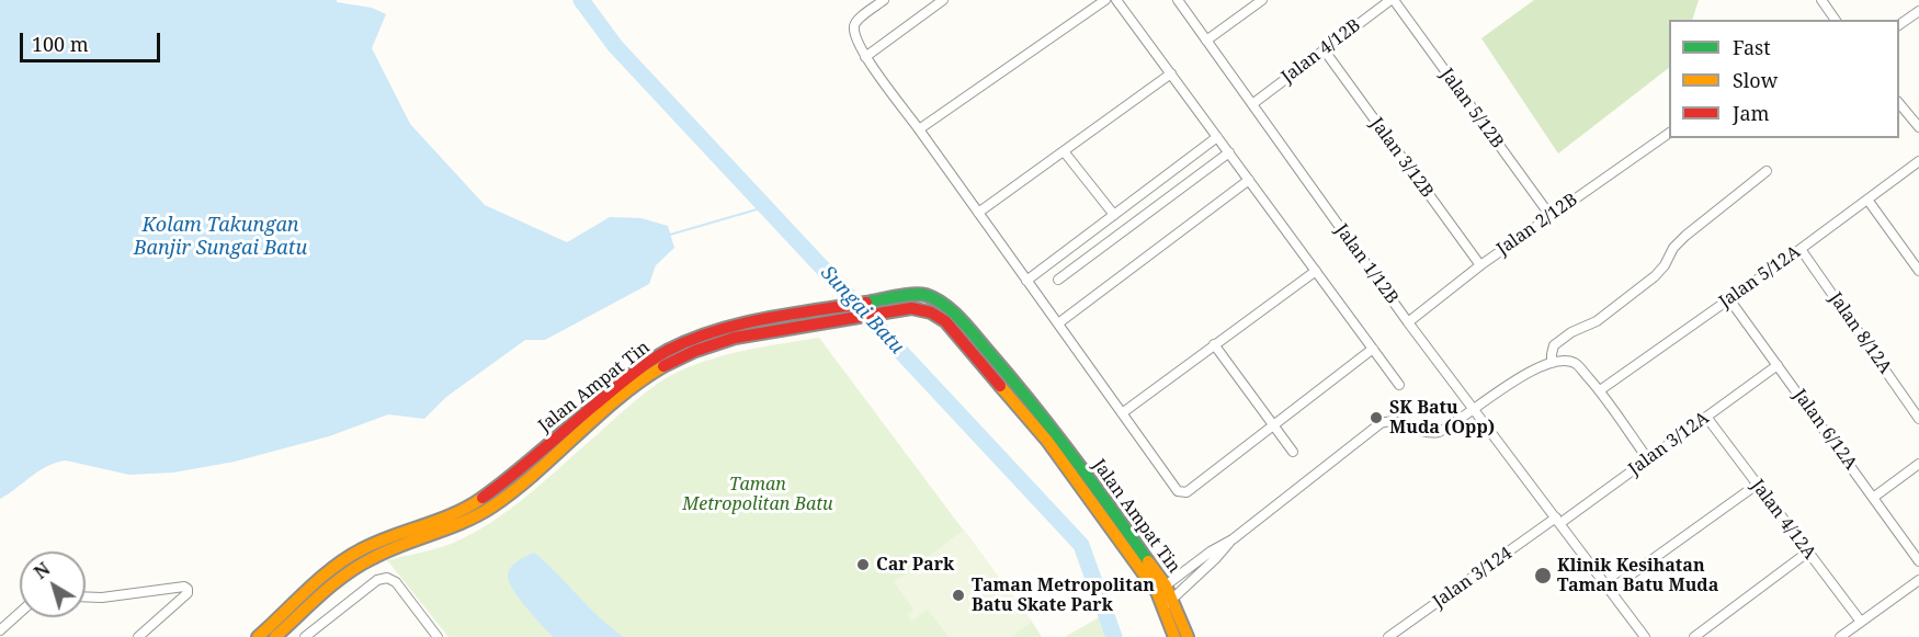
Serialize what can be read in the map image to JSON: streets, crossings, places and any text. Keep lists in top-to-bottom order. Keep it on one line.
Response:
{"streets":{"street":["Jalan 4/12B","Jalan 5/12B","Jalan 3/12B","Jalan 2/12B","Jalan 1/12B","Jalan 5/12A","Jalan 8/12A","Jalan Ampat Tin","Jalan 6/12A","Jalan 3/12A","Jalan 4/12A","Jalan 3/124"]},"crossings":[["Jalan 4/12B","Jalan 5/12B"],["Jalan 4/12B","Jalan 3/12B"],["Jalan 4/12B","Jalan 1/12B"],["Jalan 5/12B","Jalan 2/12B"],["Jalan 3/12B","Jalan 2/12B"],["Jalan 2/12B","Jalan 1/12B"],["Jalan 1/12B","Jalan 3/12A"],["Jalan 1/12B","Jalan 3/124"],["Jalan 5/12A","Jalan 8/12A"],["Jalan 5/12A","Jalan 6/12A"],["Jalan 6/12A","Jalan 3/12A"],["Jalan 3/12A","Jalan 4/12A"],["Jalan 3/12A","Jalan 3/124"]],"water":["Kolam Takungan Banjir Sungai Batu","Sungai Batu"],"parks":["Taman Metropolitan Batu"],"places":["SK Batu Muda (Opp)","Car Park","Klinik Kesihatan Taman Batu Muda","Taman Metropolitan Batu Skate Park"],"legend":["Fast","Slow","Jam"],"scale_bar":"100 m","north":"top left"}
